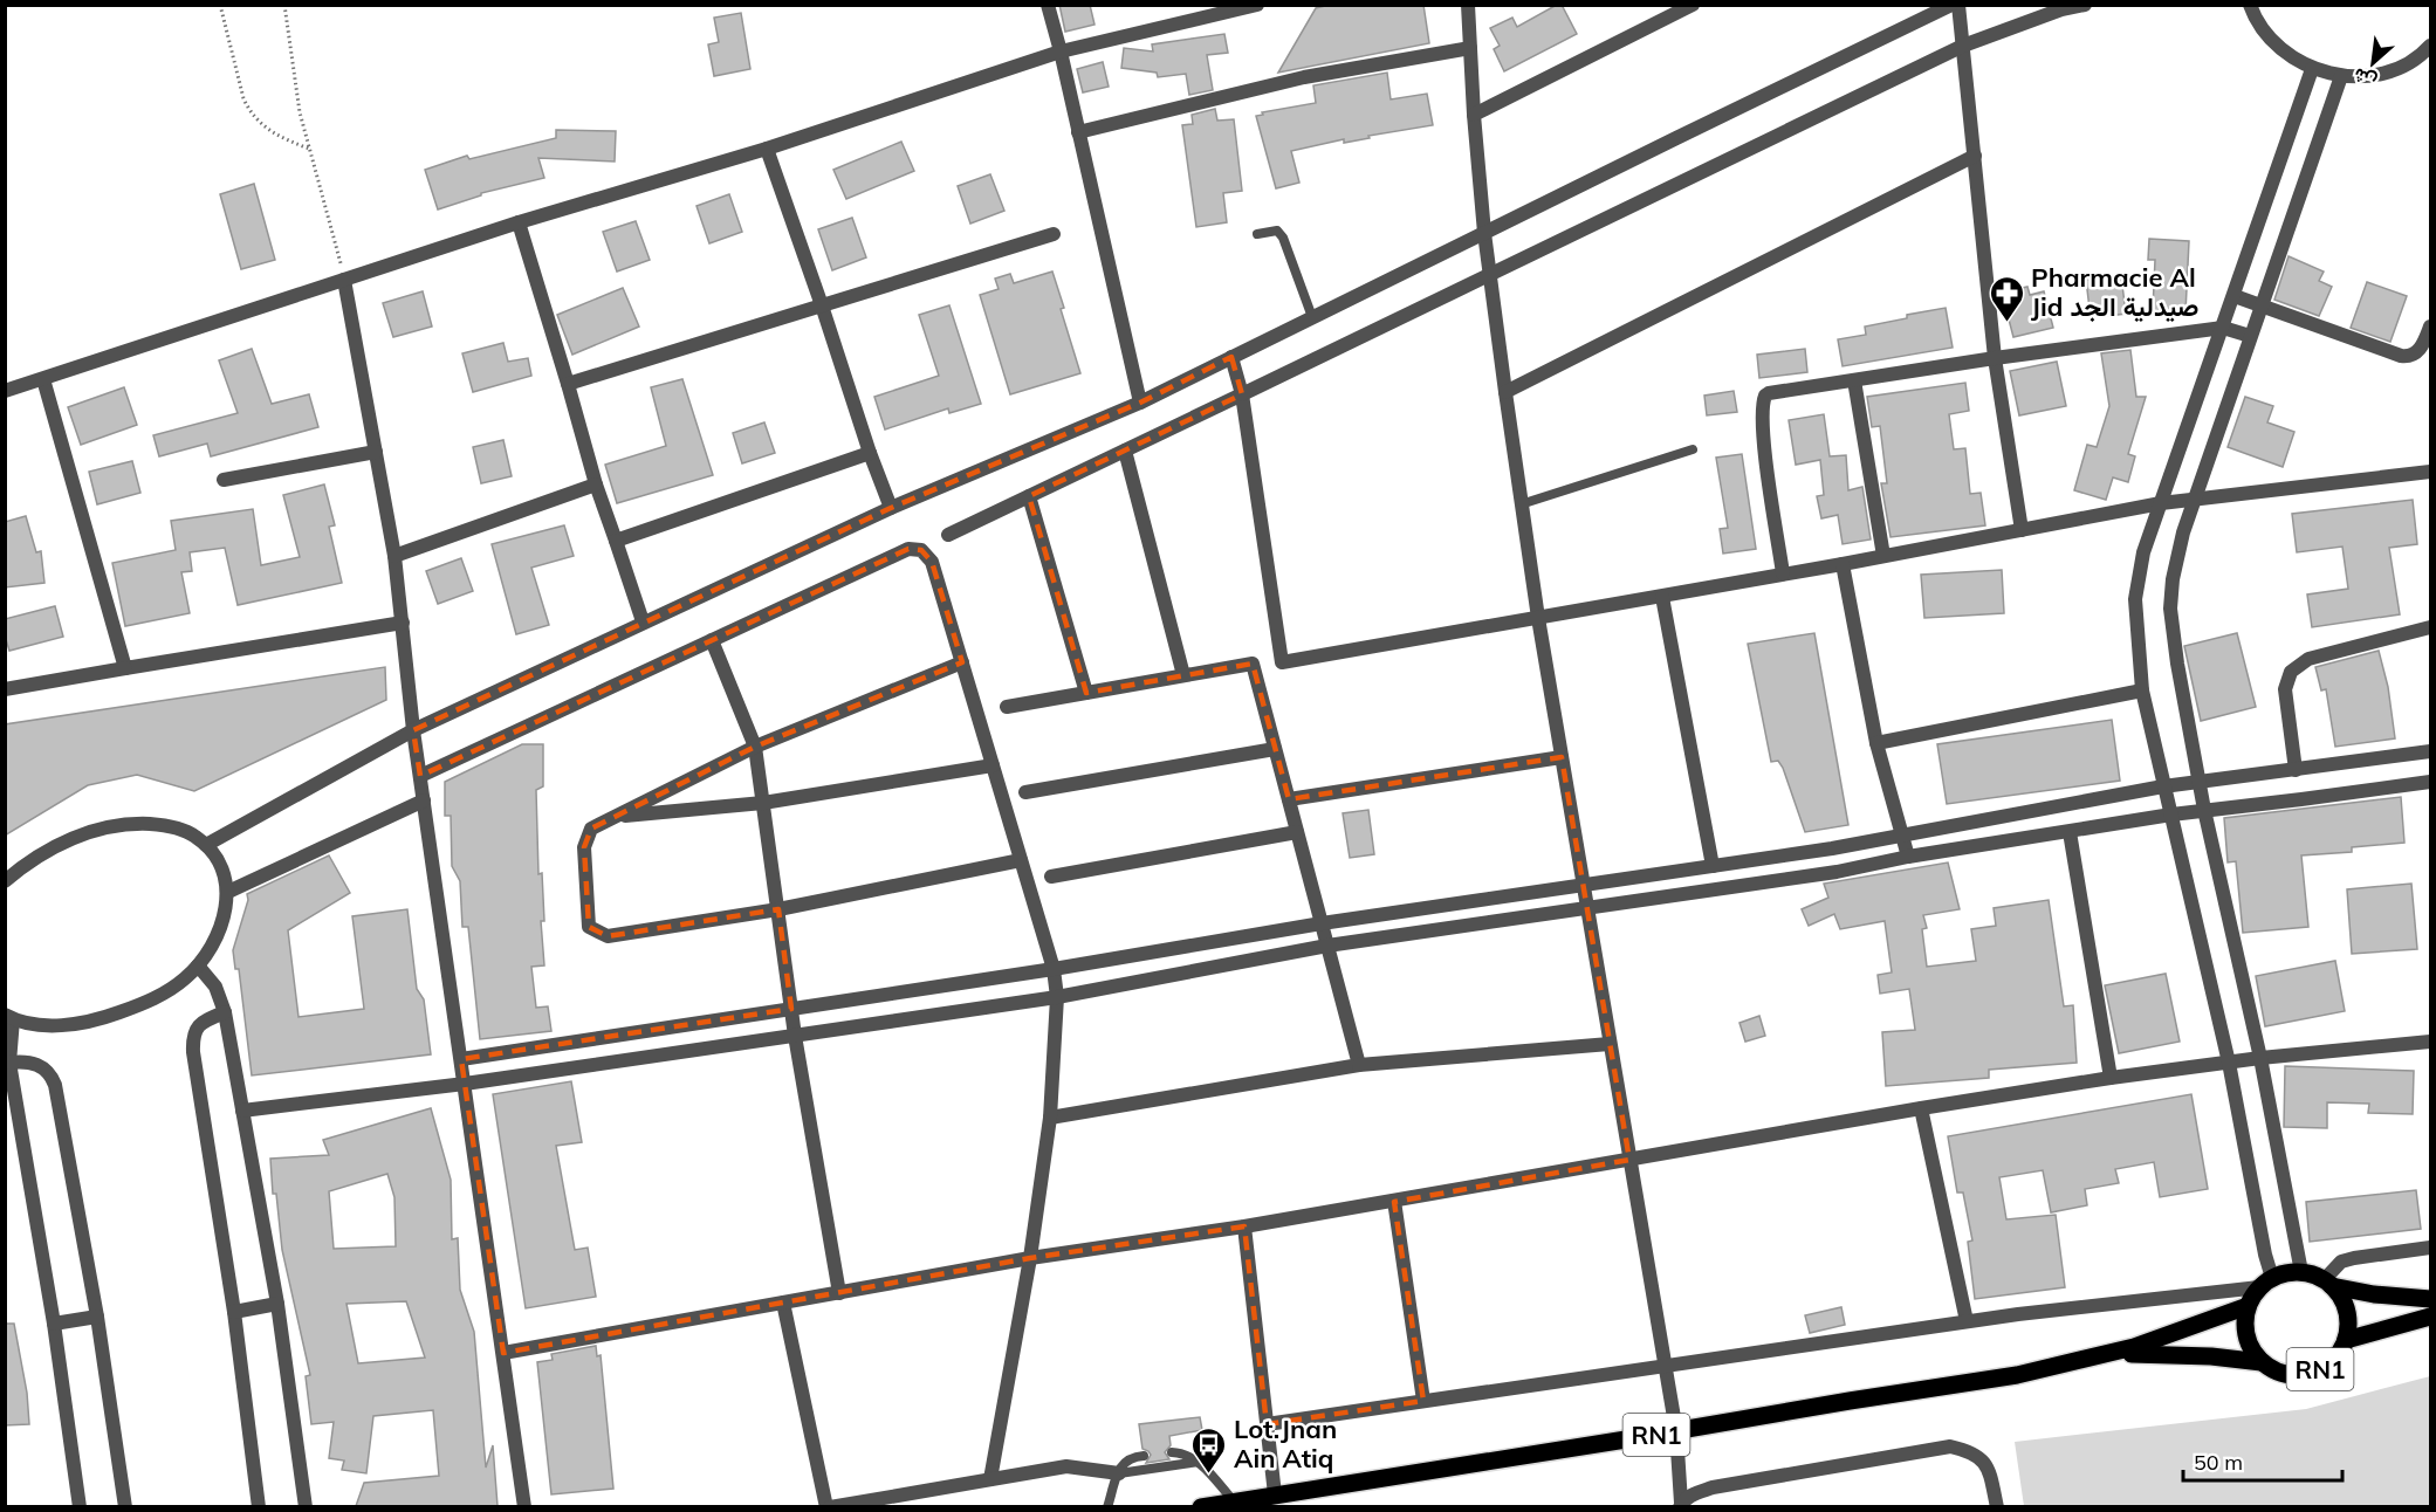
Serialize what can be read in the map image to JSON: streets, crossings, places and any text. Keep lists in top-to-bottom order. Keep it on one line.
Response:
{"streets":{"main road":["RN1"]},"places":{"pharmacy":["Pharmacie Al Jid صيدلية الجد"],"bus stop":["Lot.Jnan Ain Atiq"]},"scale_bar":"50 m","north":"bottom left"}
